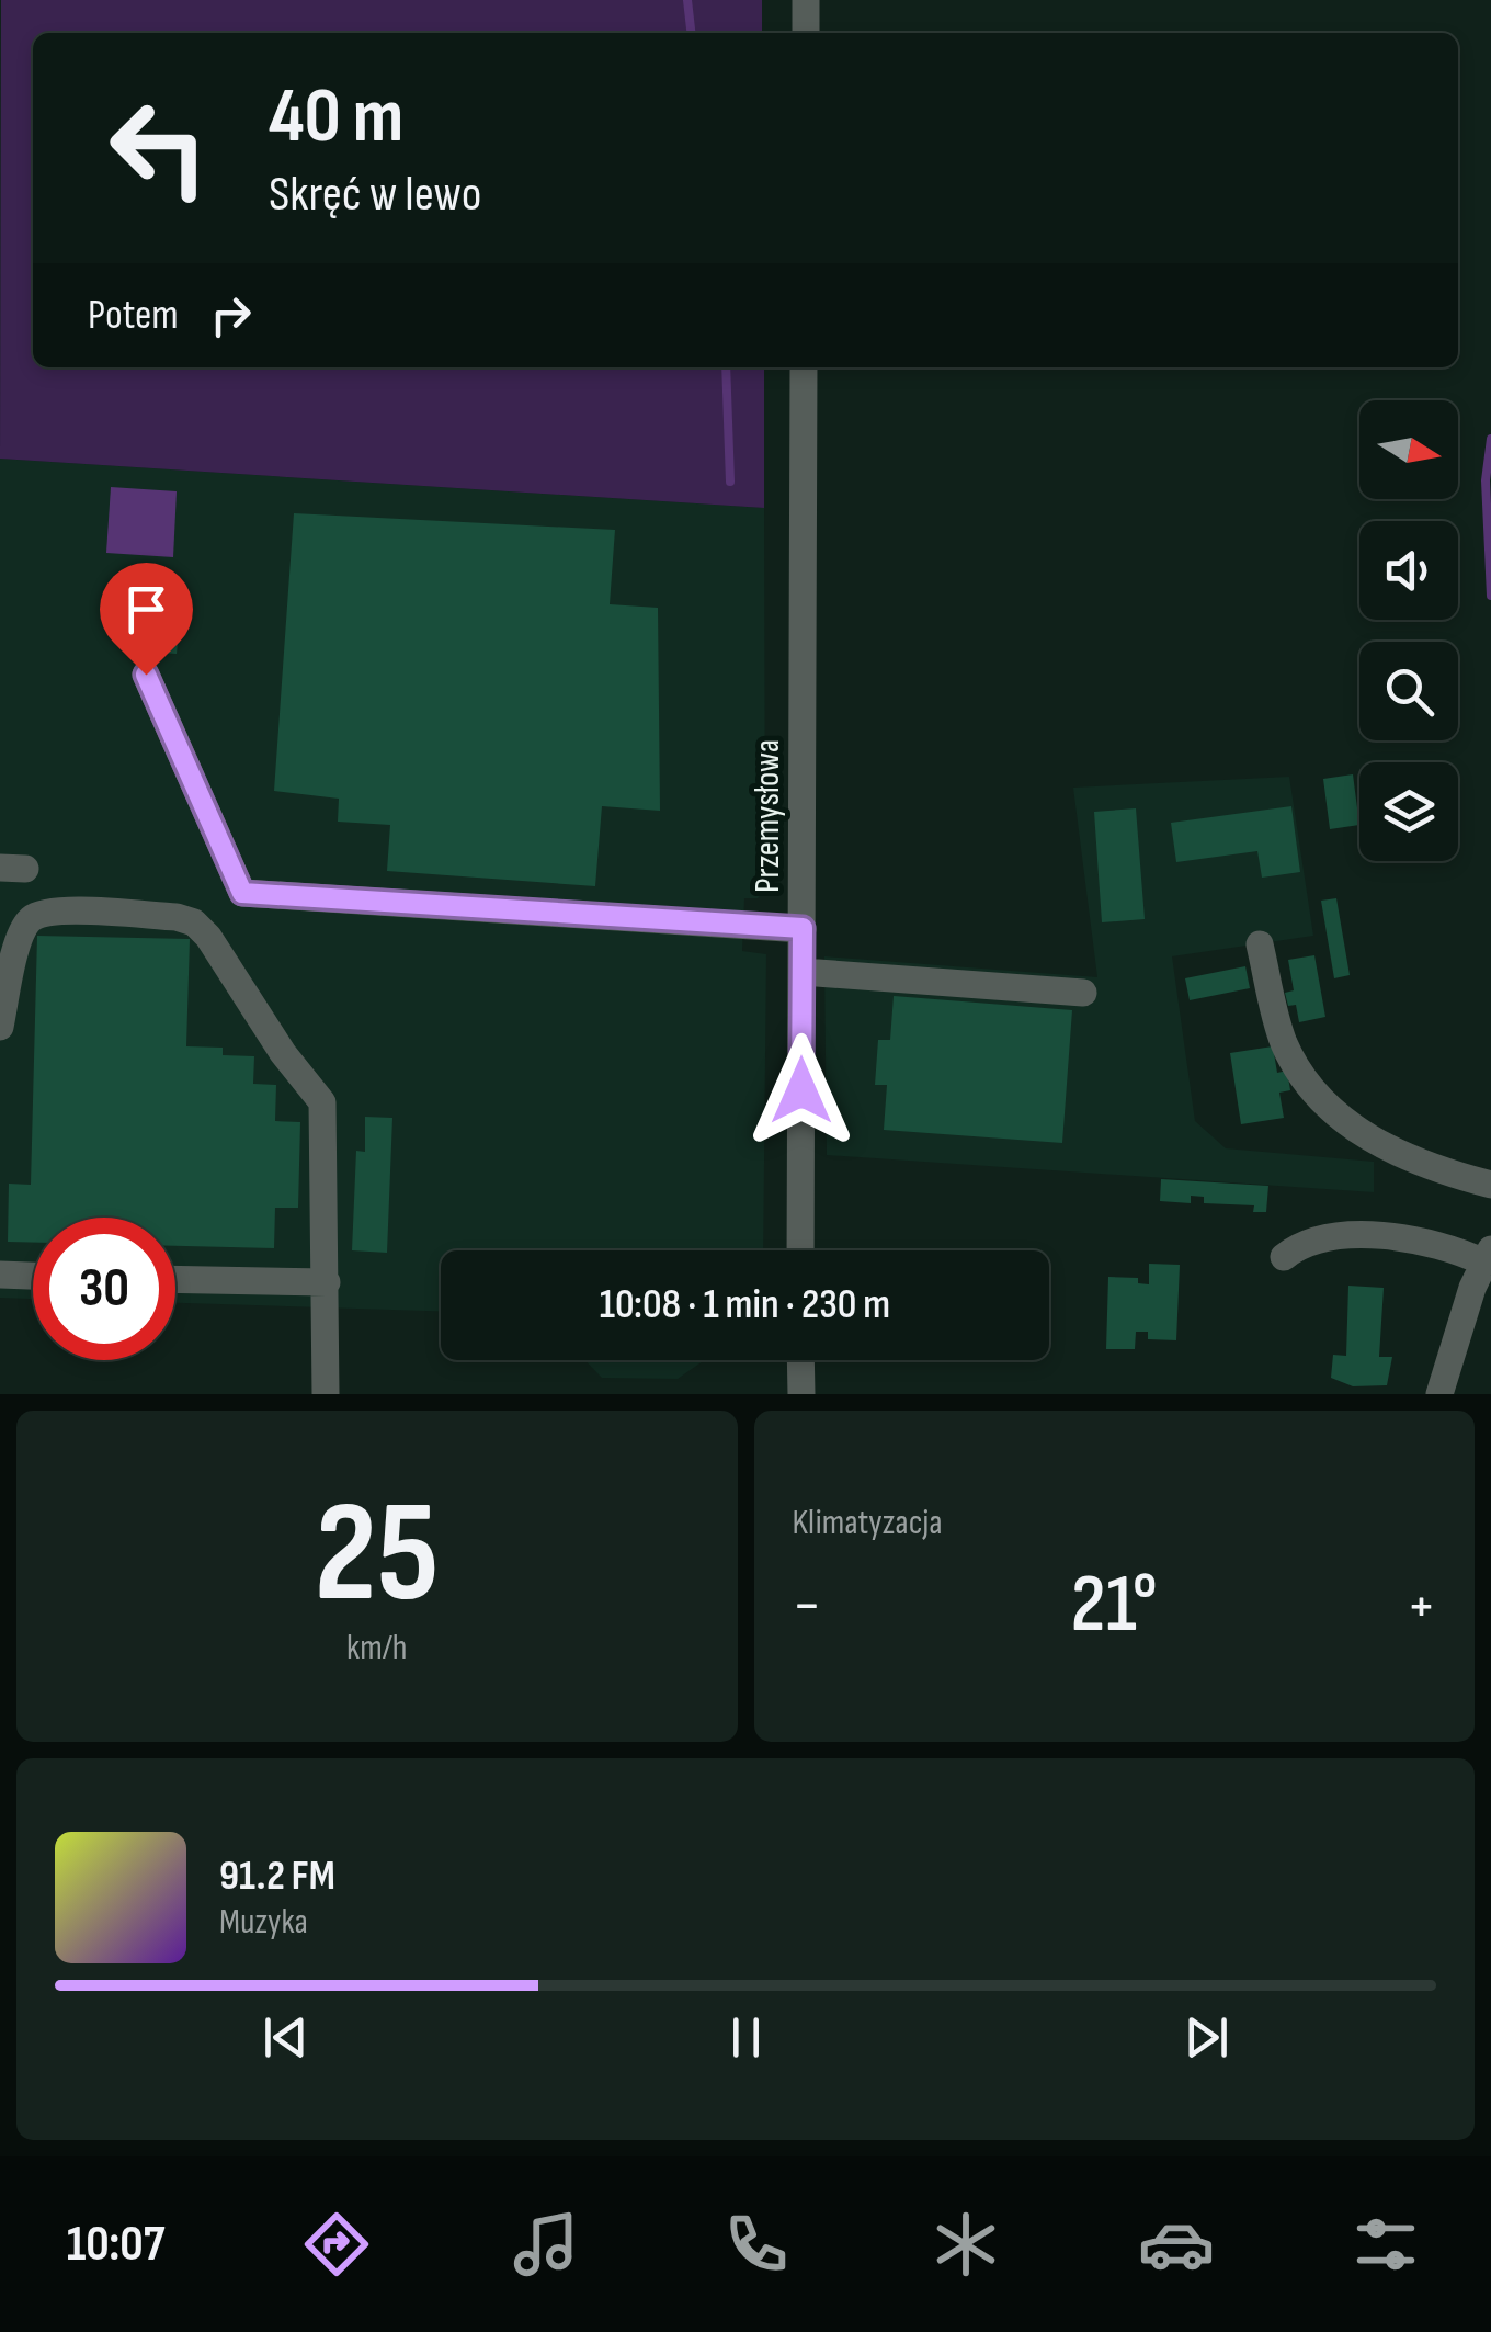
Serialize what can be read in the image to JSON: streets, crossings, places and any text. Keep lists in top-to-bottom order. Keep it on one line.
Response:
{"streets":{"street":["Przemysłowa"]},"north":"right","page":{"turn":["40 m","Skręć w lewo"],"then":"Potem","limit":"30","trip":"10:08 · 1 min · 230 m","tile":[["25","km/h"],"Klimatyzacja"],"heat":["−","21°","+"],"song":["91.2 FM","Muzyka"],"tabs":"10:07"}}
